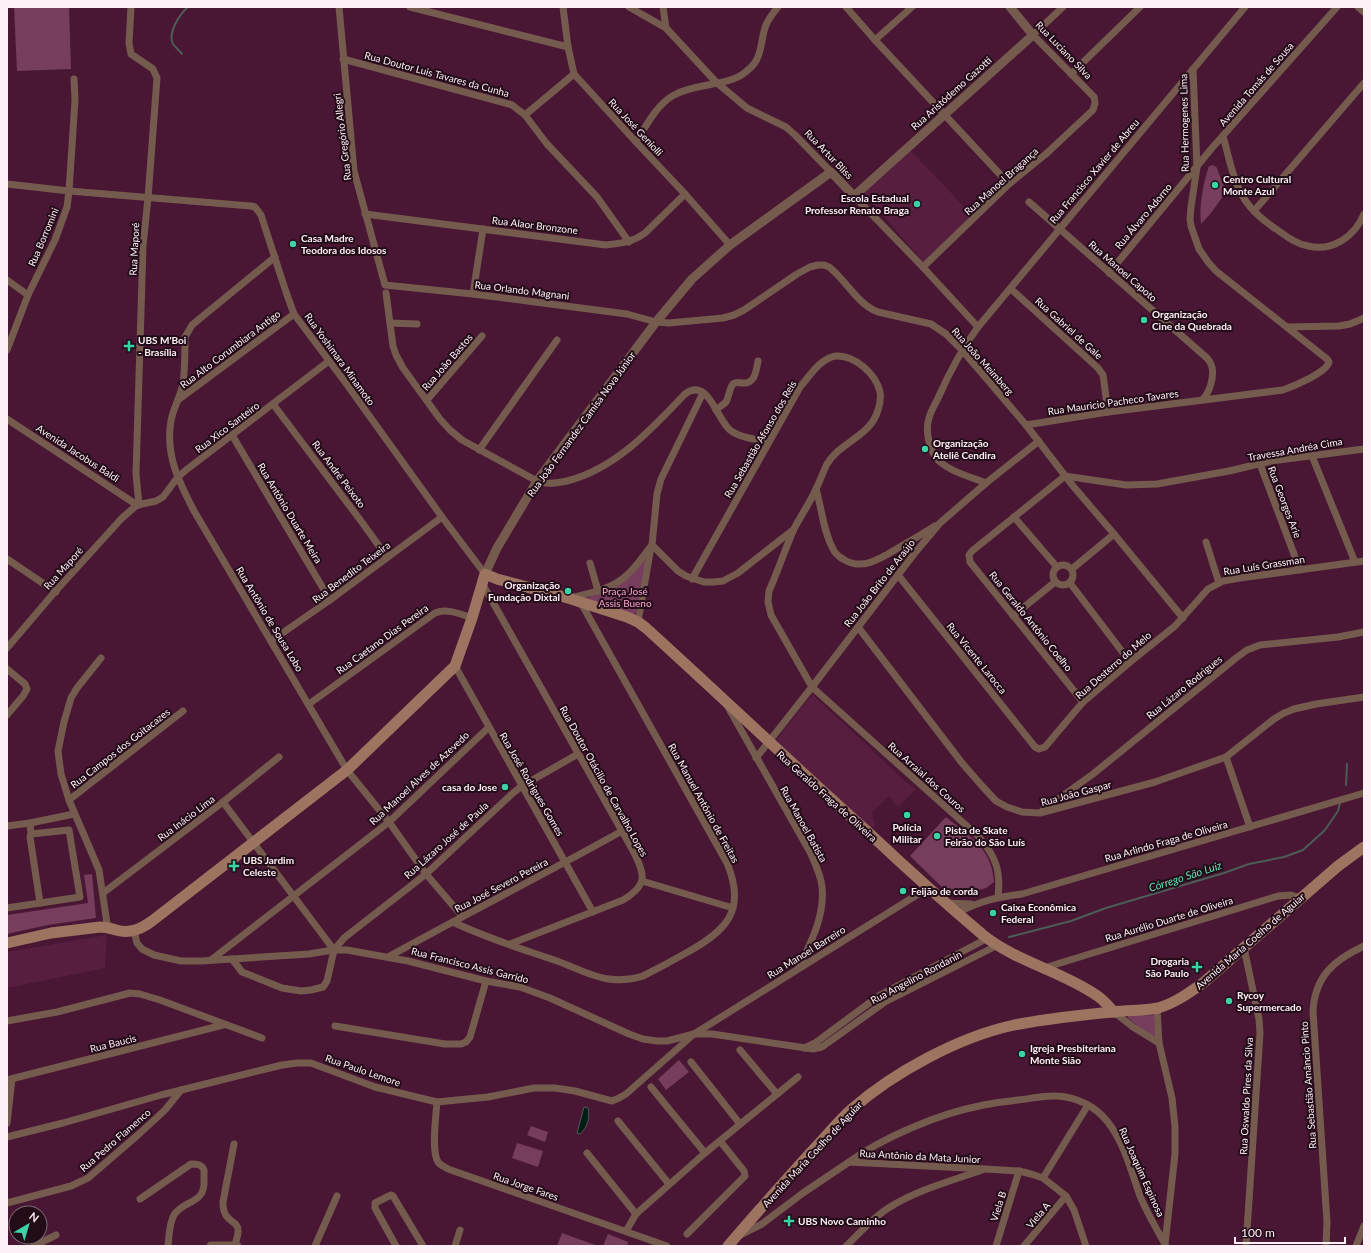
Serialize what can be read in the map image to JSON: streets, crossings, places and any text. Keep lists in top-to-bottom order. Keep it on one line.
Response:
{"streets":{"main road":["Rua João Fernandez Camisa Nova Júnior","Rua Geraldo Fraga de Oliveira","Avenida Maria Coelho de Aguiar"],"street":["Rua Luciano Silva","Rua Doutor Luis Tavares da Cunha","Avenida Tomás de Sousa","Rua Aristódemo Gazotti","Rua Hermogenes Lima","Rua José Geniolli","Rua Gregório Allegri","Rua Artur Bliss","Rua Francisco Xavier de Abreu","Rua Manoel Bragança","Rua Álvaro Adorno","Rua Alaor Bronzone","Rua Borromini","Rua Maporé","Rua Manoel Capoto","Rua Orlando Magnani","Rua Gabriel de Gale","Rua Alto Corumbiara Antigo","Rua Yoshimara Minamoto","Rua João Meimberg","Rua João Bastos","Rua Mauricio Pacheco Tavares","Rua Xico Santeiro","Rua Sebastião Afonso dos Reis","Travessa Andréa Cima","Avenida Jacobus Baldi","Rua André Peixoto","Rua Georges Arie","Rua Antônio Duarte Meira","Rua Luís Grassman","Rua Benedito Teixeira","Rua João Brito de Araújo","Rua Antônio de Sousa Lobo","Rua Geraldo Antônio Coelho","Rua Caetano Dias Pereira","Rua Vicente Larocca","Rua Desterro do Melo","Rua Lázaro Rodrigues","Rua Campos dos Goitacazes","Rua Arraial dos Couros","Rua Manoel Alves de Azevedo","Rua Doutor Otácilio de Carvalho Lopes","Rua José Rodrigues Gomes","Rua João Gaspar","Rua Manuel Antônio de Freitas","Rua Inácio Lima","Rua Manoel Batista","Rua Lázaro José de Paula","Rua Arlindo Fraga de Oliveira","Rua José Severo Pereira","Rua Aurélio Duarte de Oliveira","Rua Manoel Barreiro","Rua Francisco Assis Garrido","Rua Angelino Rondanin","Rua Baucis","Rua Paulo Lemore","Rua Sebastião Amâncio Pinto","Rua Oswaldo Pires da Silva","Rua Pedro Flamenco","Rua Antônio da Mata Junior","Rua Joaquim Espinosa","Rua Jorge Fares","Viela B","Viela A"]},"crossings":[["Rua Luciano Silva","Rua Aristódemo Gazotti"],["Rua Luciano Silva","Rua Manoel Bragança"],["Rua Doutor Luis Tavares da Cunha","Rua Gregório Allegri"],["Rua Doutor Luis Tavares da Cunha","Rua Alaor Bronzone"],["Avenida Tomás de Sousa","Rua Álvaro Adorno"],["Rua Aristódemo Gazotti","Rua Artur Bliss"],["Rua Hermogenes Lima","Rua Francisco Xavier de Abreu"],["Rua Hermogenes Lima","Rua Álvaro Adorno"],["Rua Hermogenes Lima","Rua Manoel Capoto"],["Rua Hermogenes Lima","Rua Mauricio Pacheco Tavares"],["Rua José Geniolli","Rua Alaor Bronzone"],["Rua José Geniolli","Rua João Fernandez Camisa Nova Júnior"],["Rua Gregório Allegri","Rua Alaor Bronzone"],["Rua Gregório Allegri","Rua Orlando Magnani"],["Rua Artur Bliss","Rua Francisco Xavier de Abreu"],["Rua Artur Bliss","Rua Manoel Bragança"],["Rua Artur Bliss","Rua João Fernandez Camisa Nova Júnior"],["Rua Francisco Xavier de Abreu","Rua Manoel Capoto"],["Rua Francisco Xavier de Abreu","Rua Gabriel de Gale"],["Rua Francisco Xavier de Abreu","Rua João Meimberg"],["Rua Francisco Xavier de Abreu","Rua João Brito de Araújo"],["Rua Álvaro Adorno","Rua Manoel Capoto"],["Rua Borromini","Rua Yoshimara Minamoto"],["Rua Maporé","Rua Yoshimara Minamoto"],["Rua Maporé","Rua Xico Santeiro"],["Rua Maporé","Avenida Jacobus Baldi"],["Rua Manoel Capoto","Rua Mauricio Pacheco Tavares"],["Rua Orlando Magnani","Rua João Meimberg"],["Rua Orlando Magnani","Rua João Fernandez Camisa Nova Júnior"],["Rua Gabriel de Gale","Rua Mauricio Pacheco Tavares"],["Rua Alto Corumbiara Antigo","Rua Yoshimara Minamoto"],["Rua Alto Corumbiara Antigo","Rua Antônio de Sousa Lobo"],["Rua Yoshimara Minamoto","Rua João Fernandez Camisa Nova Júnior"],["Rua Yoshimara Minamoto","Rua Xico Santeiro"],["Rua Yoshimara Minamoto","Rua Benedito Teixeira"],["Rua Yoshimara Minamoto","Rua Antônio de Sousa Lobo"],["Rua Yoshimara Minamoto","Rua Doutor Otácilio de Carvalho Lopes"],["Rua Yoshimara Minamoto","Rua Geraldo Fraga de Oliveira"],["Rua João Meimberg","Rua Mauricio Pacheco Tavares"],["Rua João Meimberg","Rua João Fernandez Camisa Nova Júnior"],["Rua João Meimberg","Travessa Andréa Cima"],["Rua João Meimberg","Rua Luís Grassman"],["Rua João Meimberg","Rua João Brito de Araújo"],["Rua João Meimberg","Rua Desterro do Melo"],["Rua João Fernandez Camisa Nova Júnior","Rua Antônio de Sousa Lobo"],["Rua João Fernandez Camisa Nova Júnior","Rua Caetano Dias Pereira"],["Rua João Fernandez Camisa Nova Júnior","Rua Doutor Otácilio de Carvalho Lopes"],["Rua João Fernandez Camisa Nova Júnior","Rua José Rodrigues Gomes"],["Rua João Fernandez Camisa Nova Júnior","Rua Geraldo Fraga de Oliveira"],["Rua João Fernandez Camisa Nova Júnior","Rua Francisco Assis Garrido"],["Rua Xico Santeiro","Avenida Jacobus Baldi"],["Rua Xico Santeiro","Rua André Peixoto"],["Rua Xico Santeiro","Rua Antônio Duarte Meira"],["Rua Xico Santeiro","Rua Antônio de Sousa Lobo"],["Rua Sebastião Afonso dos Reis","Rua João Brito de Araújo"],["Rua Sebastião Afonso dos Reis","Rua Arraial dos Couros"],["Travessa Andréa Cima","Rua Georges Arie"],["Rua André Peixoto","Rua Benedito Teixeira"],["Rua Georges Arie","Rua Luís Grassman"],["Rua Antônio Duarte Meira","Rua Benedito Teixeira"],["Rua Luís Grassman","Rua Desterro do Melo"],["Rua Benedito Teixeira","Rua Antônio de Sousa Lobo"],["Rua João Brito de Araújo","Rua Vicente Larocca"],["Rua João Brito de Araújo","Rua Arraial dos Couros"],["Rua João Brito de Araújo","Rua João Gaspar"],["Rua João Brito de Araújo","Rua Geraldo Fraga de Oliveira"],["Rua João Brito de Araújo","Rua Manoel Batista"],["Rua Antônio de Sousa Lobo","Rua Caetano Dias Pereira"],["Rua Antônio de Sousa Lobo","Rua Manoel Alves de Azevedo"],["Rua Antônio de Sousa Lobo","Rua Lázaro José de Paula"],["Rua Antônio de Sousa Lobo","Rua José Severo Pereira"],["Rua Geraldo Antônio Coelho","Rua Desterro do Melo"],["Rua Vicente Larocca","Rua Desterro do Melo"],["Rua Lázaro Rodrigues","Rua João Gaspar"],["Rua Arraial dos Couros","Rua Arlindo Fraga de Oliveira"],["Rua Manoel Alves de Azevedo","Rua José Rodrigues Gomes"],["Rua Manoel Alves de Azevedo","Rua Francisco Assis Garrido"],["Rua Doutor Otácilio de Carvalho Lopes","Rua Geraldo Fraga de Oliveira"],["Rua Doutor Otácilio de Carvalho Lopes","Rua Lázaro José de Paula"],["Rua Doutor Otácilio de Carvalho Lopes","Rua José Severo Pereira"],["Rua José Rodrigues Gomes","Rua Lázaro José de Paula"],["Rua José Rodrigues Gomes","Rua José Severo Pereira"],["Rua Geraldo Fraga de Oliveira","Rua Manuel Antônio de Freitas"],["Rua Geraldo Fraga de Oliveira","Rua Manoel Batista"],["Rua Geraldo Fraga de Oliveira","Rua Arlindo Fraga de Oliveira"],["Rua Geraldo Fraga de Oliveira","Rua Aurélio Duarte de Oliveira"],["Rua Geraldo Fraga de Oliveira","Avenida Maria Coelho de Aguiar"],["Rua Geraldo Fraga de Oliveira","Rua Manoel Barreiro"],["Rua Geraldo Fraga de Oliveira","Rua Angelino Rondanin"],["Rua Manuel Antônio de Freitas","Rua José Severo Pereira"],["Rua Manoel Batista","Rua Manoel Barreiro"],["Rua Lázaro José de Paula","Rua Francisco Assis Garrido"],["Rua José Severo Pereira","Rua Francisco Assis Garrido"],["Rua Aurélio Duarte de Oliveira","Avenida Maria Coelho de Aguiar"],["Avenida Maria Coelho de Aguiar","Rua Oswaldo Pires da Silva"],["Avenida Maria Coelho de Aguiar","Rua Antônio da Mata Junior"],["Rua Manoel Barreiro","Rua Francisco Assis Garrido"],["Rua Manoel Barreiro","Rua Paulo Lemore"],["Rua Francisco Assis Garrido","Rua Angelino Rondanin"],["Rua Francisco Assis Garrido","Rua Paulo Lemore"],["Rua Paulo Lemore","Rua Pedro Flamenco"],["Rua Paulo Lemore","Rua Jorge Fares"],["Rua Antônio da Mata Junior","Rua Joaquim Espinosa"],["Rua Antônio da Mata Junior","Viela B"],["Rua Antônio da Mata Junior","Viela A"]],"water":["Córrego São Luiz"],"parks":["Praça José Assis Bueno"],"places":{"other":["Centro Cultural Monte Azul","Escola Estadual Professor Renato Braga","Casa Madre Teodora dos Idosos","Organização Cine da Quebrada","Organização Ateliê Cendira","Organização Fundação Dixtal","casa do Jose","Polícia Militar","Pista de Skate Feirão do São Luís","Feijão de corda","Caixa Econômica Federal","Rycoy Supermercado","Igreja Presbiteriana Monte Sião"],"health":["UBS M'Boi - Brasília","UBS Jardim Celeste","Drogaria São Paulo","UBS Novo Caminho"]},"scale_bar":"100 m","north":"top right"}
